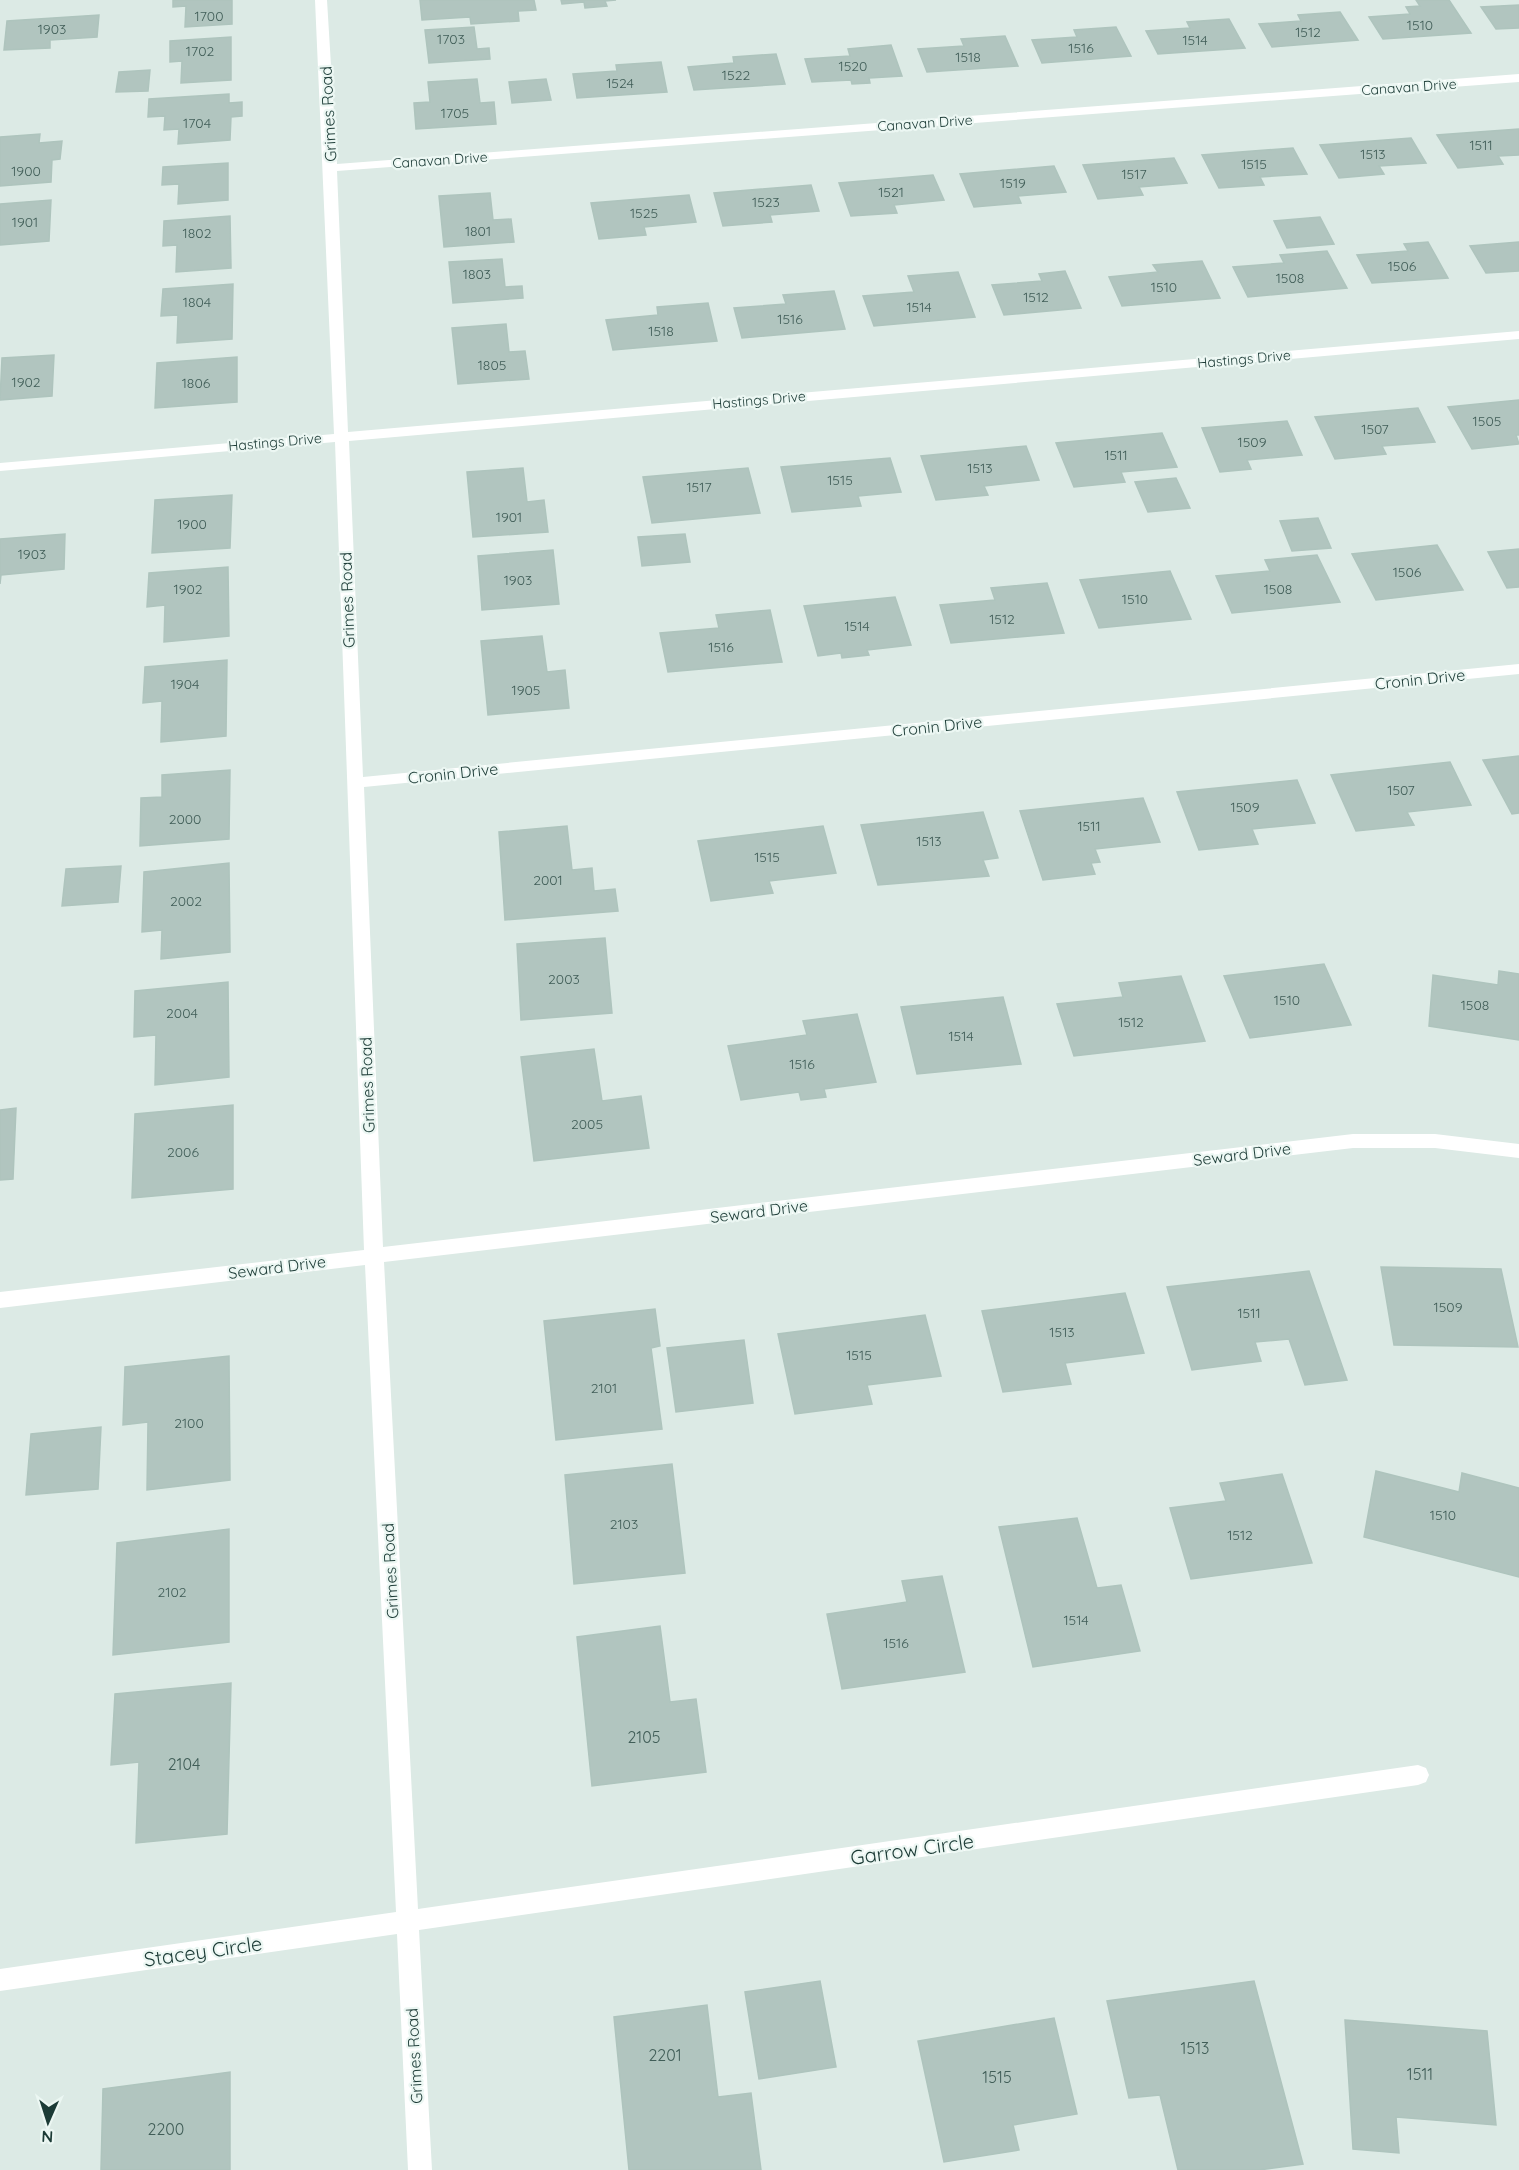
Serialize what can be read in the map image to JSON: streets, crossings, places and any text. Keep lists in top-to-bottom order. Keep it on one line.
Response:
{"streets":{"street":["Canavan Drive","Grimes Road","Hastings Drive","Cronin Drive","Seward Drive","Garrow Circle","Stacey Circle"]},"crossings":[["Canavan Drive","Grimes Road"],["Grimes Road","Hastings Drive"],["Grimes Road","Cronin Drive"],["Grimes Road","Seward Drive"],["Grimes Road","Garrow Circle"],["Grimes Road","Stacey Circle"],["Garrow Circle","Stacey Circle"]],"house_numbers":["1700","1510","1903","1512","1703","1514","1516","1702","1518","1520","1522","1524","1705","1704","1511","1513","1515","1900","1517","1519","1521","1523","1525","1901","1801","1802","1506","1803","1508","1510","1512","1804","1514","1516","1518","1805","1902","1806","1505","1507","1509","1511","1513","1515","1517","1901","1900","1903","1506","1903","1902","1508","1510","1512","1514","1516","1904","1905","1507","1509","2000","1511","1513","1515","2001","2002","2003","1510","1508","2004","1512","1514","1516","2005","2006","1509","1511","1513","1515","2101","2100","1510","2103","1512","2102","1514","1516","2105","2104","1513","2201","1511","1515","2200"],"north":"bottom"}
